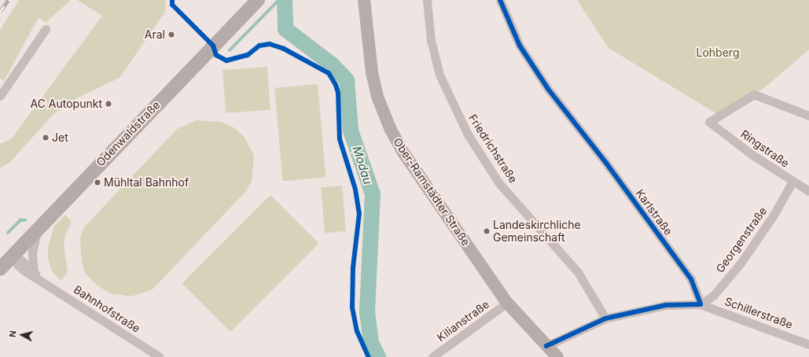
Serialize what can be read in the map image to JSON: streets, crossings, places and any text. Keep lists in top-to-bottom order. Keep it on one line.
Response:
{"streets":{"main road":["Odenwaldstraße","Ober-Ramstädter Straße"],"street":["Friedrichstraße","Ringstraße","Karlstraße","Georgenstraße","Bahnhofstraße","Schillerstraße","Kilianstraße"]},"crossings":[["Odenwaldstraße","Bahnhofstraße"],["Ringstraße","Georgenstraße"],["Ober-Ramstädter Straße","Kilianstraße"],["Karlstraße","Georgenstraße"],["Karlstraße","Schillerstraße"],["Georgenstraße","Schillerstraße"]],"water":["Modau"],"parks":["Lohberg"],"places":["Aral","AC Autopunkt","Jet","Mühltal Bahnhof","Landeskirchliche Gemeinschaft"],"north":"left"}
